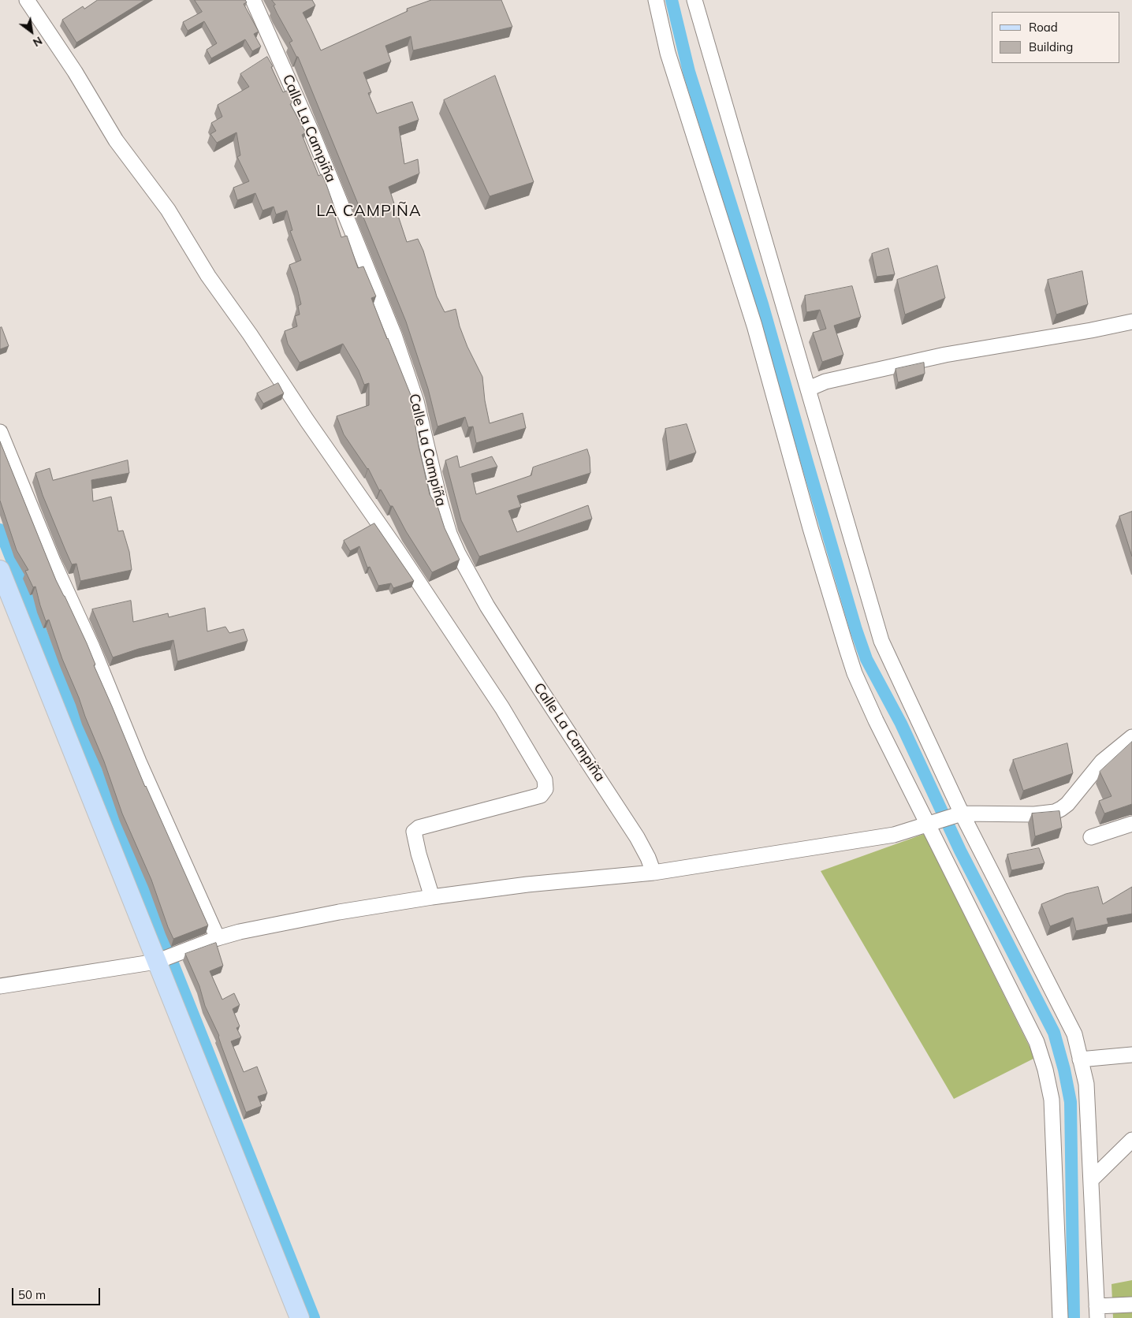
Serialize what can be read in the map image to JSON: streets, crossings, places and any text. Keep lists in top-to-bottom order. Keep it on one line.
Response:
{"streets":{"street":["Calle La Campiña"]},"districts":["LA CAMPIÑA"],"legend":["Road","Building"],"scale_bar":"50 m","north":"bottom right"}
